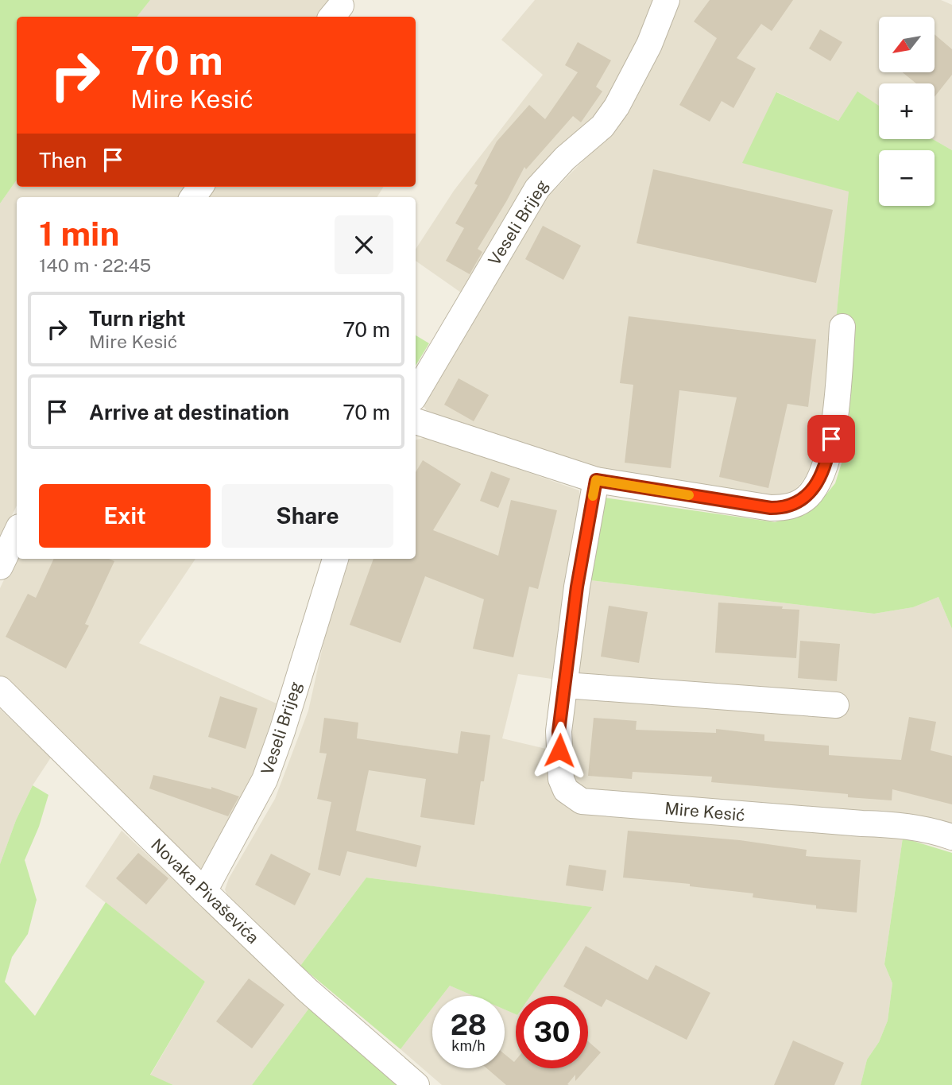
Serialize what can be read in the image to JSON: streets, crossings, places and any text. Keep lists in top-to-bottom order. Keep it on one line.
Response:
{"streets":{"street":["Veseli Brijeg","Mire Kesić","Novaka Pivaševića"]},"crossings":[["Veseli Brijeg","Novaka Pivaševića"]],"north":"bottom left","page":{"map_buttons":["+","−"],"turn":["70 m","Mire Kesić"],"then":"Then","heading":["1 min","140 m · 22:45"],"list":[{"name":"Turn right","note":"Mire Kesić","value":"70 m"},{"name":"Arrive at destination","value":"70 m"}],"buttons":["Exit","Share"],"speed":"28 km/h","limit":"30"}}
